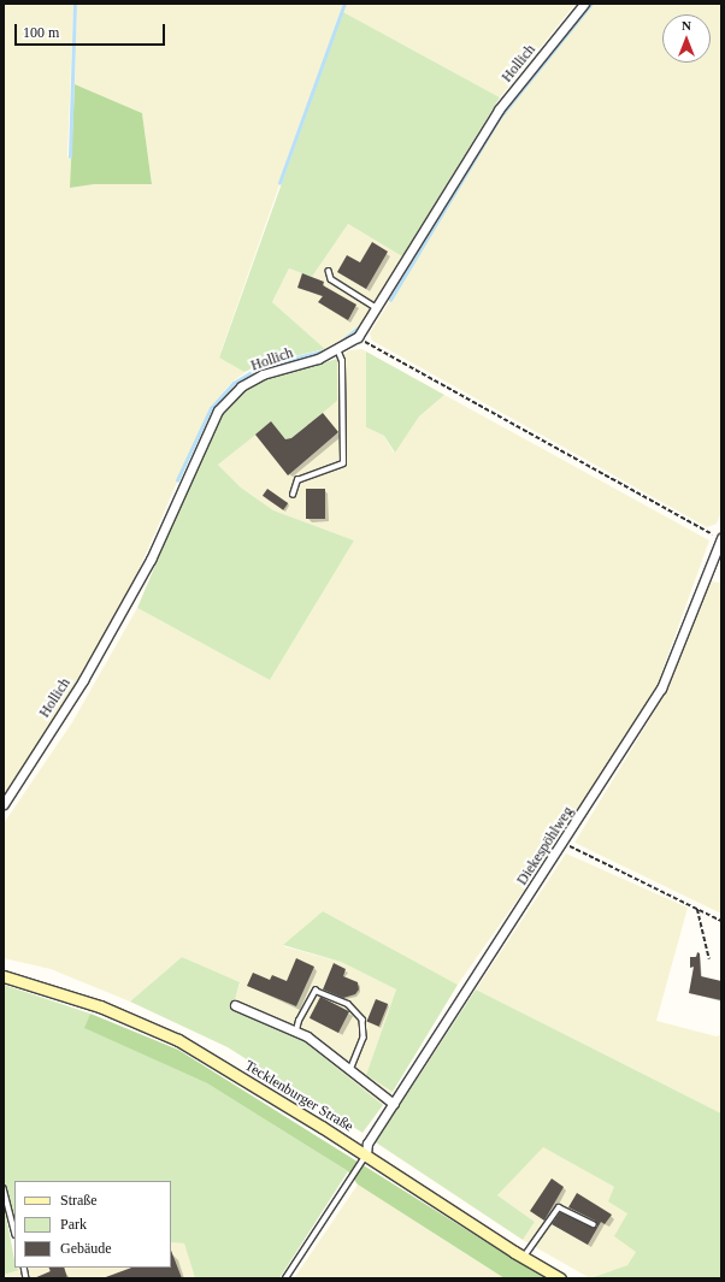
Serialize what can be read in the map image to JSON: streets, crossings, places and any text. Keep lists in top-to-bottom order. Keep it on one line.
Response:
{"streets":{"main road":["Tecklenburger Straße"],"street":["Hollich","Diekespöhlweg"]},"crossings":[["Diekespöhlweg","Tecklenburger Straße"]],"legend":["Straße","Park","Gebäude"],"scale_bar":"100 m","north":"top"}
